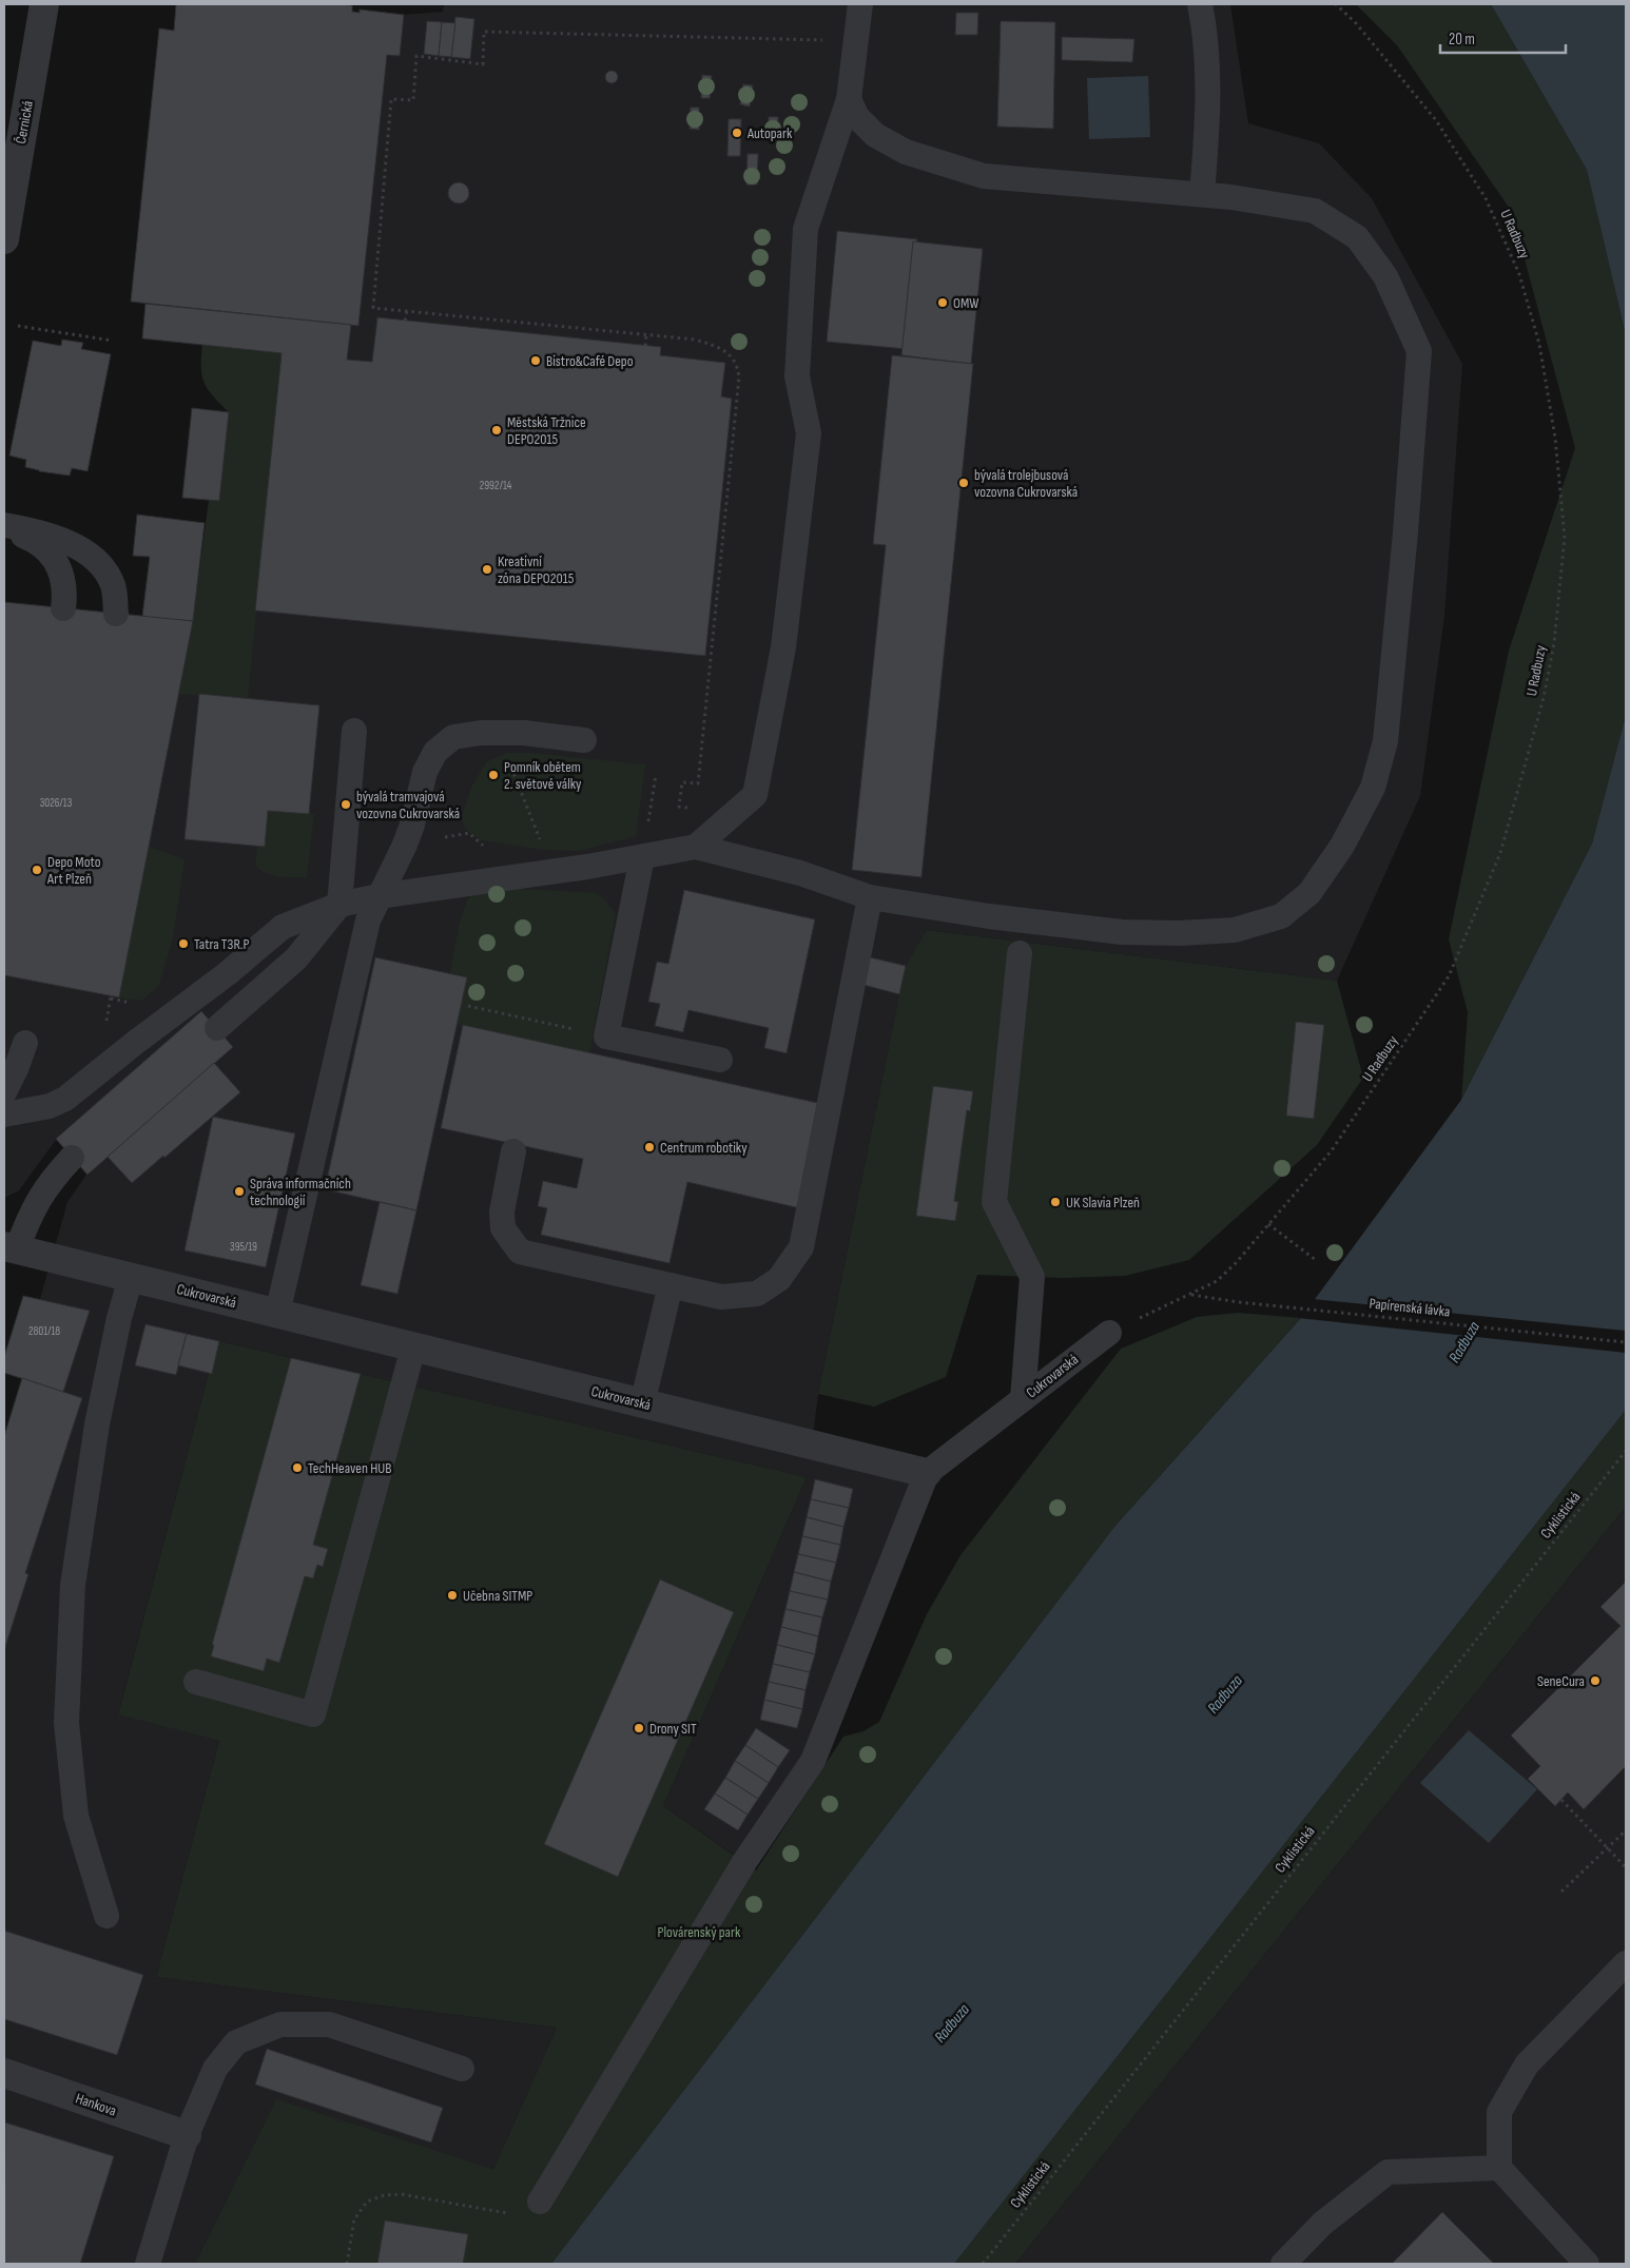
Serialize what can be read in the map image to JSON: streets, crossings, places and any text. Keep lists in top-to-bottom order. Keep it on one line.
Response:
{"streets":{"street":["Černická","Cukrovarská","Hankova"],"path":["U Radbuzy","Papírenská lávka","Cyklistická"]},"crossings":[["U Radbuzy","Papírenská lávka"]],"water":["Radbuza"],"parks":["Plovárenský park"],"places":["Autopark","OMW","Bistro&Café Depo","Městská Tržnice DEPO2015","bývalá trolejbusová vozovna Cukrovarská","Kreativní zóna DEPO2015","Pomník obětem 2. světové války","bývalá tramvajová vozovna Cukrovarská","Depo Moto Art Plzeň","Tatra T3R.P","Centrum robotiky","Správa informačních technologií","UK Slavia Plzeň","TechHeaven HUB","Učebna SITMP","SeneCura","Drony SIT"],"house_numbers":["2992/14","3026/13","395/19","2801/18"],"scale_bar":"20 m"}
